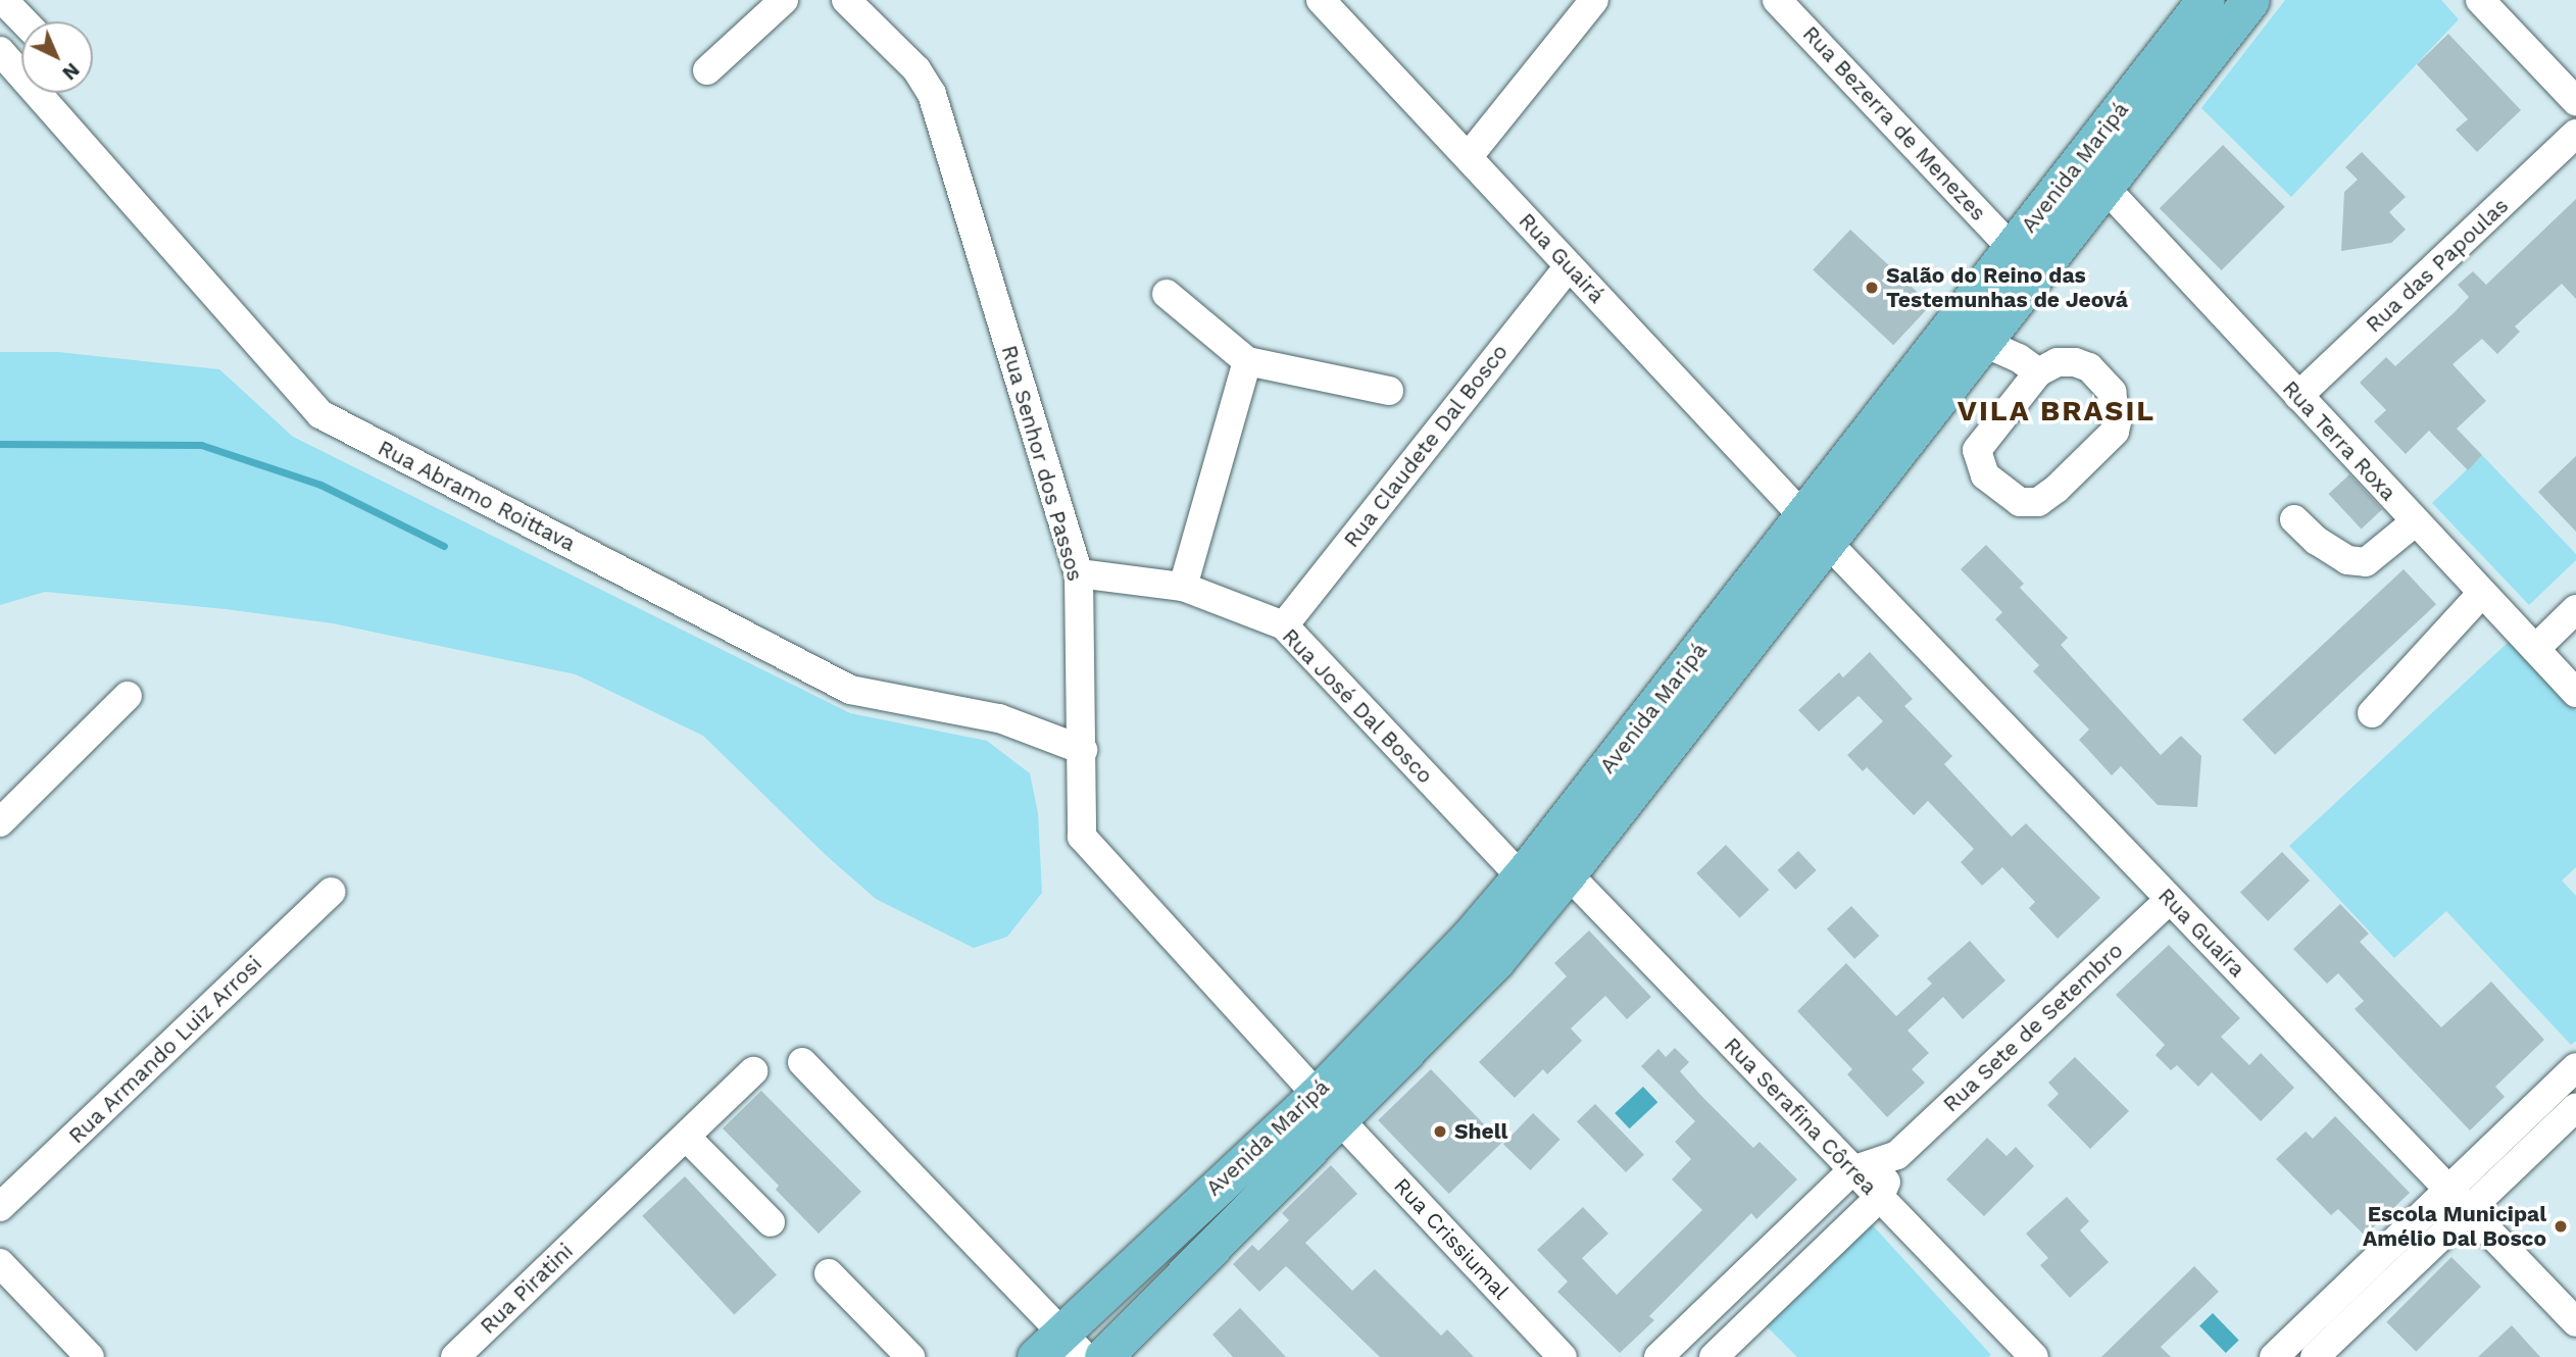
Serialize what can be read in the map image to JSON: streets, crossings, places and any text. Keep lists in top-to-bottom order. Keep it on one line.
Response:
{"streets":{"main road":["Avenida Maripá"],"street":["Rua Bezerra de Menezes","Rua Guairá","Rua das Papoulas","Rua Terra Roxa","Rua Claudete Dal Bosco","Rua Senhor dos Passos","Rua Abramo Roittava","Rua José Dal Bosco","Rua Guaíra","Rua Sete de Setembro","Rua Armando Luiz Arrosi","Rua Serafina Côrrea","Rua Crissiumal","Rua Piratini"]},"crossings":[["Rua Bezerra de Menezes","Avenida Maripá"],["Avenida Maripá","Rua Guairá"],["Avenida Maripá","Rua Terra Roxa"],["Avenida Maripá","Rua Senhor dos Passos"],["Avenida Maripá","Rua José Dal Bosco"],["Avenida Maripá","Rua Guaíra"],["Avenida Maripá","Rua Serafina Côrrea"],["Avenida Maripá","Rua Crissiumal"],["Rua Guairá","Rua Claudete Dal Bosco"],["Rua Guairá","Rua Guaíra"],["Rua das Papoulas","Rua Terra Roxa"],["Rua Claudete Dal Bosco","Rua José Dal Bosco"],["Rua Senhor dos Passos","Rua Abramo Roittava"],["Rua Senhor dos Passos","Rua José Dal Bosco"],["Rua Senhor dos Passos","Rua Crissiumal"],["Rua José Dal Bosco","Rua Serafina Côrrea"],["Rua Guaíra","Rua Sete de Setembro"],["Rua Sete de Setembro","Rua Serafina Côrrea"]],"districts":["VILA BRASIL"],"places":["Salão do Reino das Testemunhas de Jeová","Shell","Escola Municipal Amélio Dal Bosco"],"north":"bottom right"}
